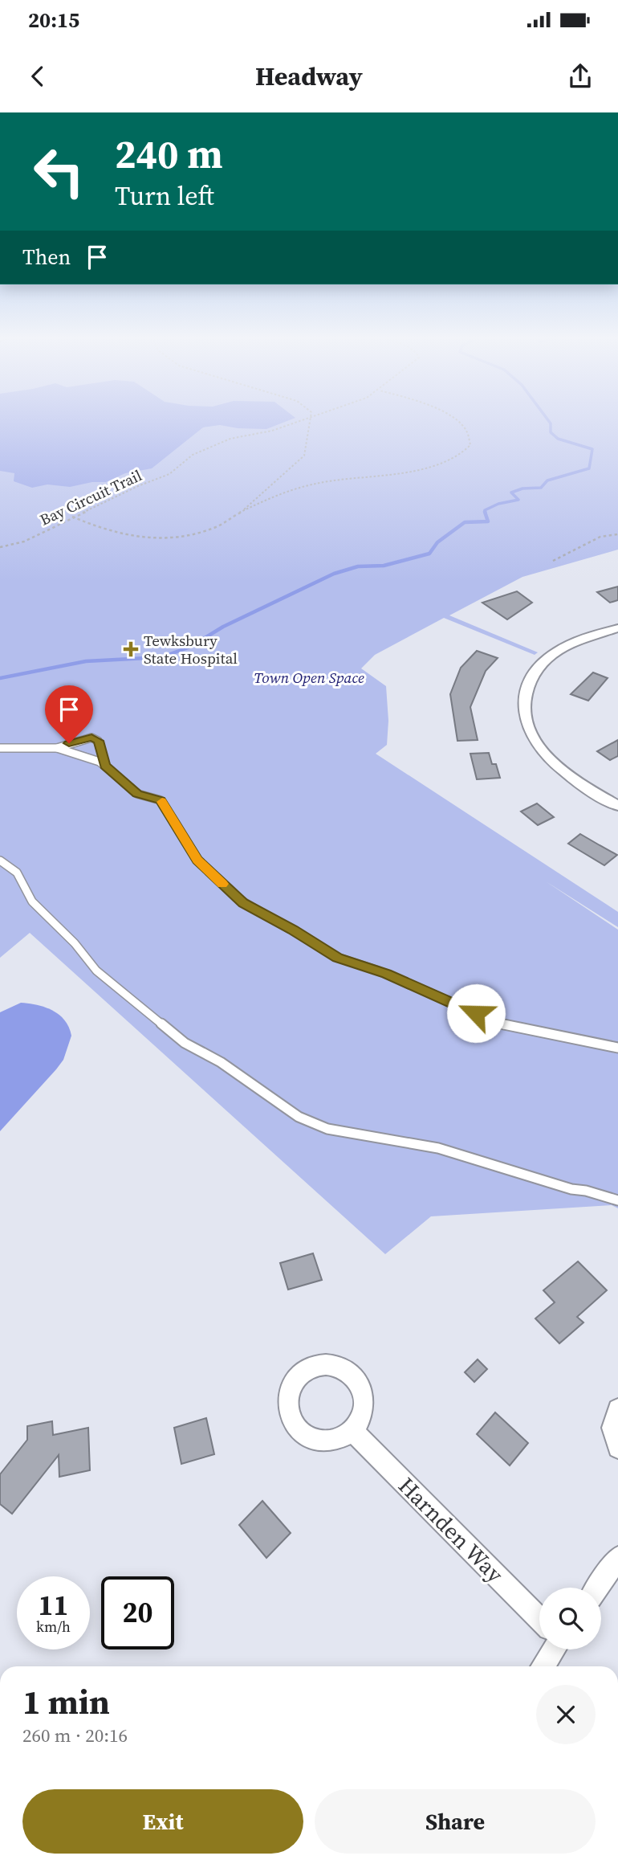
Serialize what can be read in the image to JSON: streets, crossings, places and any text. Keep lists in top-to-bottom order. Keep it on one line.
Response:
{"streets":{"street":["Harnden Way"],"path":["Bay Circuit Trail"]},"parks":["Town Open Space"],"places":{"health":["Tewksbury State Hospital"]},"page":{"status":"20:15","header":"Headway","turn":["240 m","Turn left"],"then":"Then","speed":"11 km/h","limit":"20","heading":["1 min","260 m · 20:16"],"buttons":["Exit","Share"]}}
